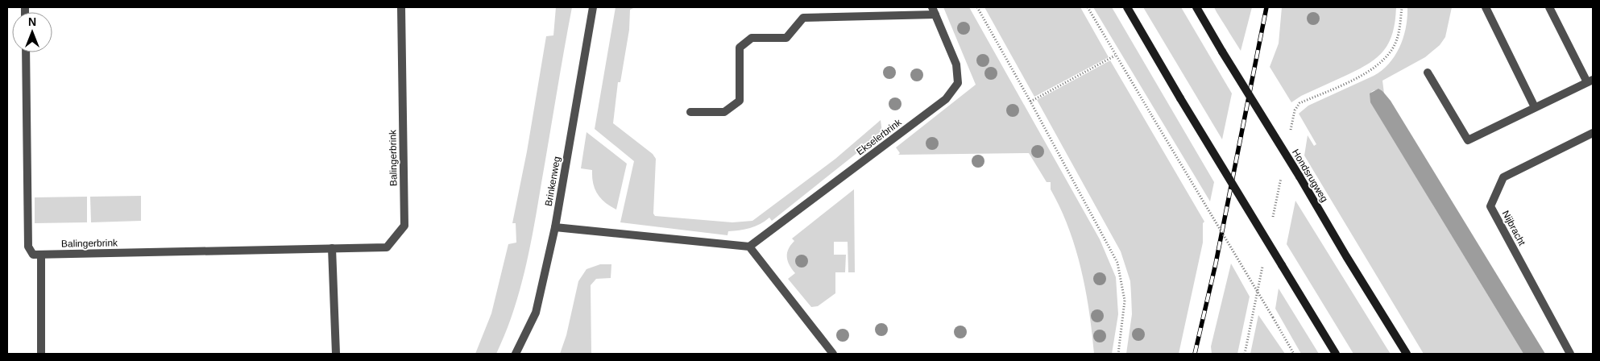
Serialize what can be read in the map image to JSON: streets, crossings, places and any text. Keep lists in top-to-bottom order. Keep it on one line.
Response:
{"streets":{"main road":["Hondsrugweg"],"street":["Ekselerbrink","Balingerbrink","Brinkenweg","Nijbracht"]},"north":"top"}
